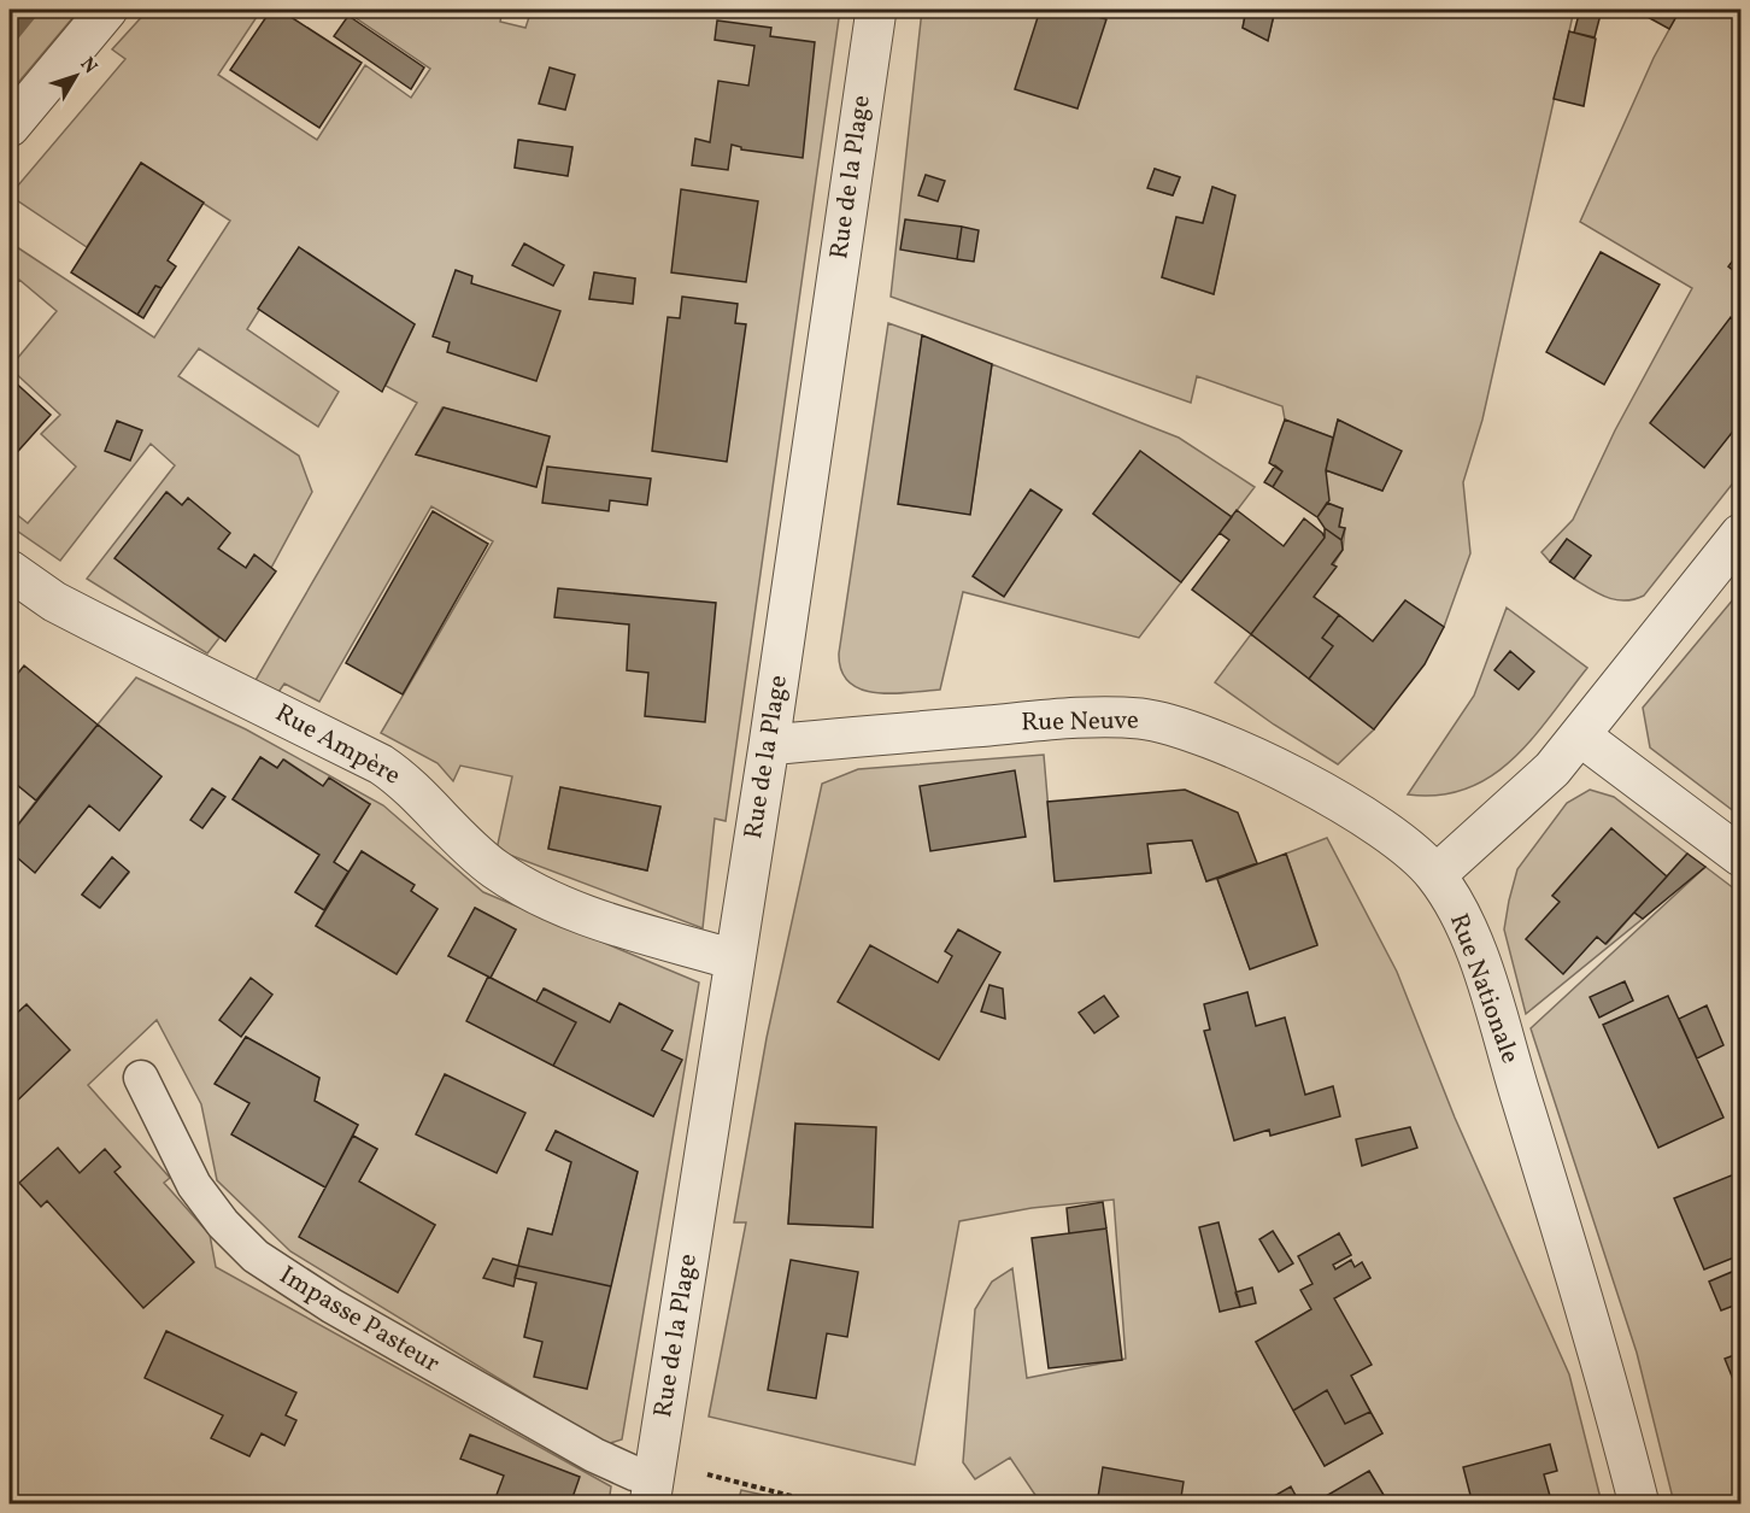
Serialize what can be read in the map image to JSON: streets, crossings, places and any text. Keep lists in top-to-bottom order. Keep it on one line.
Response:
{"streets":{"street":["Rue de la Plage","Rue Neuve","Rue Ampère","Rue Nationale"],"lane":["Impasse Pasteur"]},"crossings":[["Rue de la Plage","Rue Neuve"],["Rue de la Plage","Rue Ampère"],["Rue de la Plage","Impasse Pasteur"],["Rue Neuve","Rue Nationale"]],"north":"top right"}
